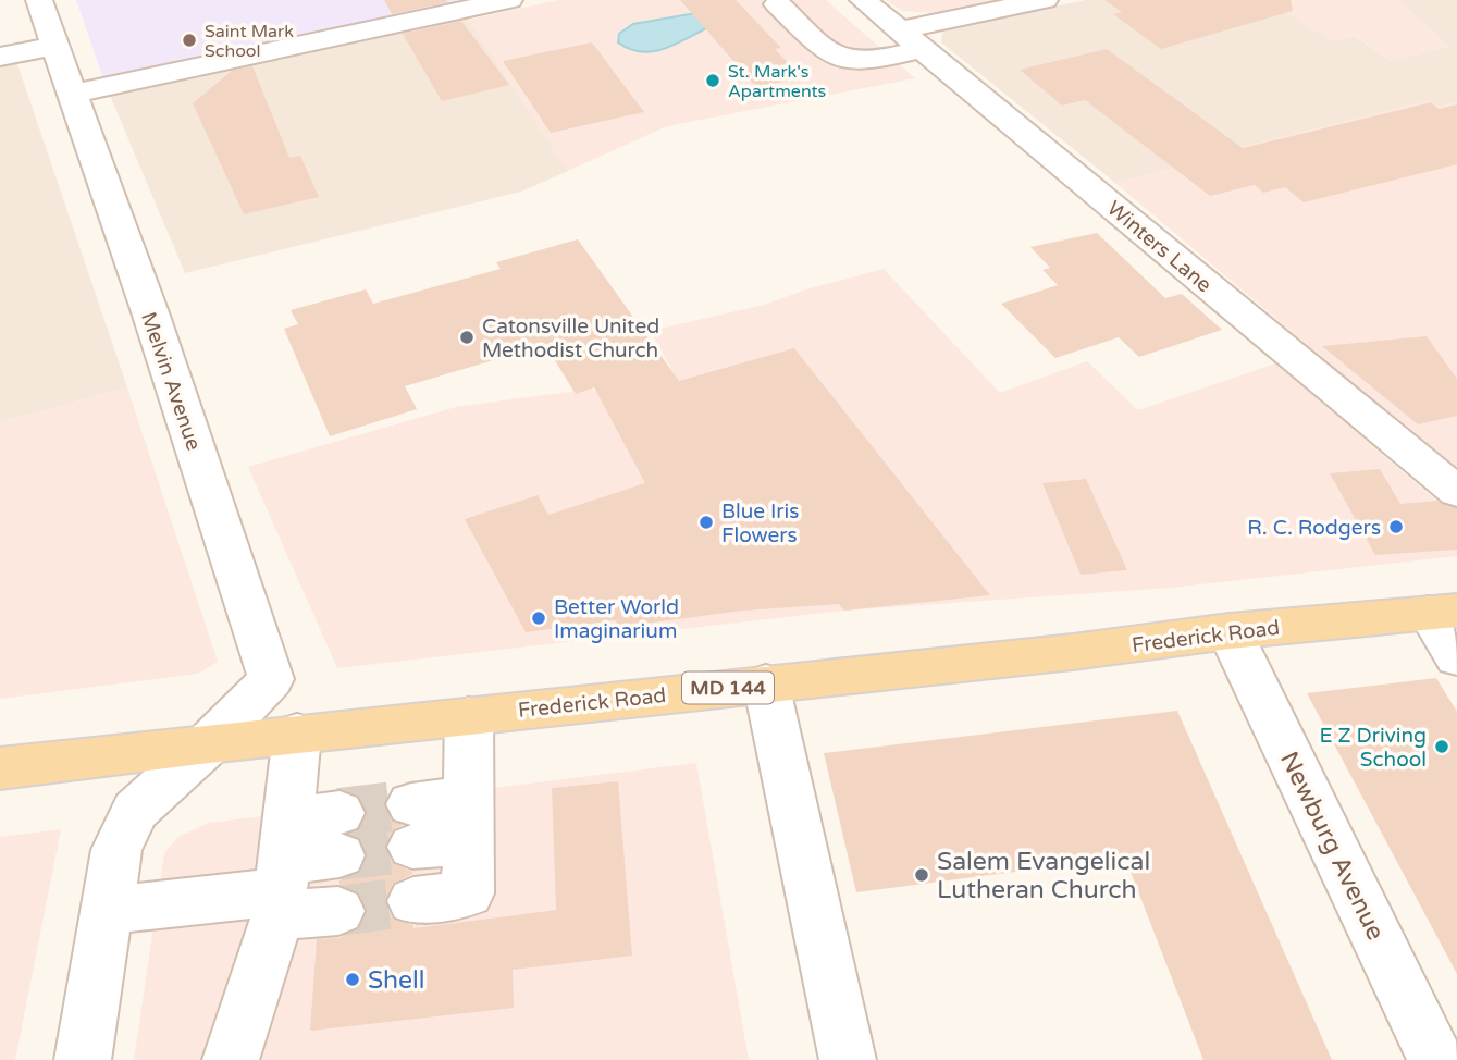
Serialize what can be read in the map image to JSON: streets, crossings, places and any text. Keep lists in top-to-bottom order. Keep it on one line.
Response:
{"streets":{"main road":["Frederick Road","MD 144"],"street":["Winters Lane","Melvin Avenue","Newburg Avenue"]},"crossings":[["Melvin Avenue","Frederick Road"],["Frederick Road","Newburg Avenue"]],"places":["Saint Mark School","St. Mark's Apartments","Catonsville United Methodist Church","Blue Iris Flowers","R. C. Rodgers","Better World Imaginarium","E Z Driving School","Salem Evangelical Lutheran Church","Shell"]}
